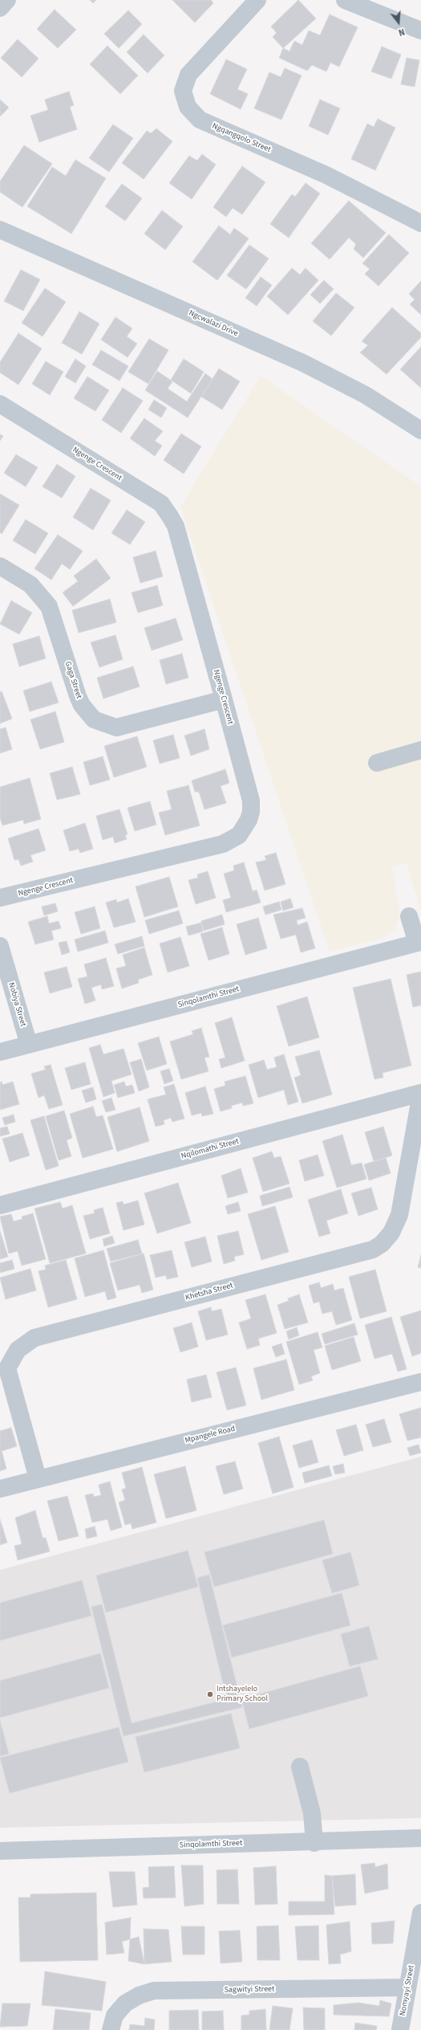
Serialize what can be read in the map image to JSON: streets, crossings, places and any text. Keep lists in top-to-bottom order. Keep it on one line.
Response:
{"streets":{"street":["Ngqangqolo Street","Ngcwalazi Drive","Ngenge Crescent","Gaga Street","Sinqolamthi Street","Nobiya Street","Nqilomathi Street","Khetsha Street","Mpangele Road","Sagwityi Street","Nomyayi Street"]},"crossings":[["Ngenge Crescent","Gaga Street"],["Sinqolamthi Street","Nobiya Street"],["Nqilomathi Street","Khetsha Street"],["Khetsha Street","Mpangele Road"],["Sagwityi Street","Nomyayi Street"]],"places":["Intshayelelo Primary School"],"north":"bottom"}
